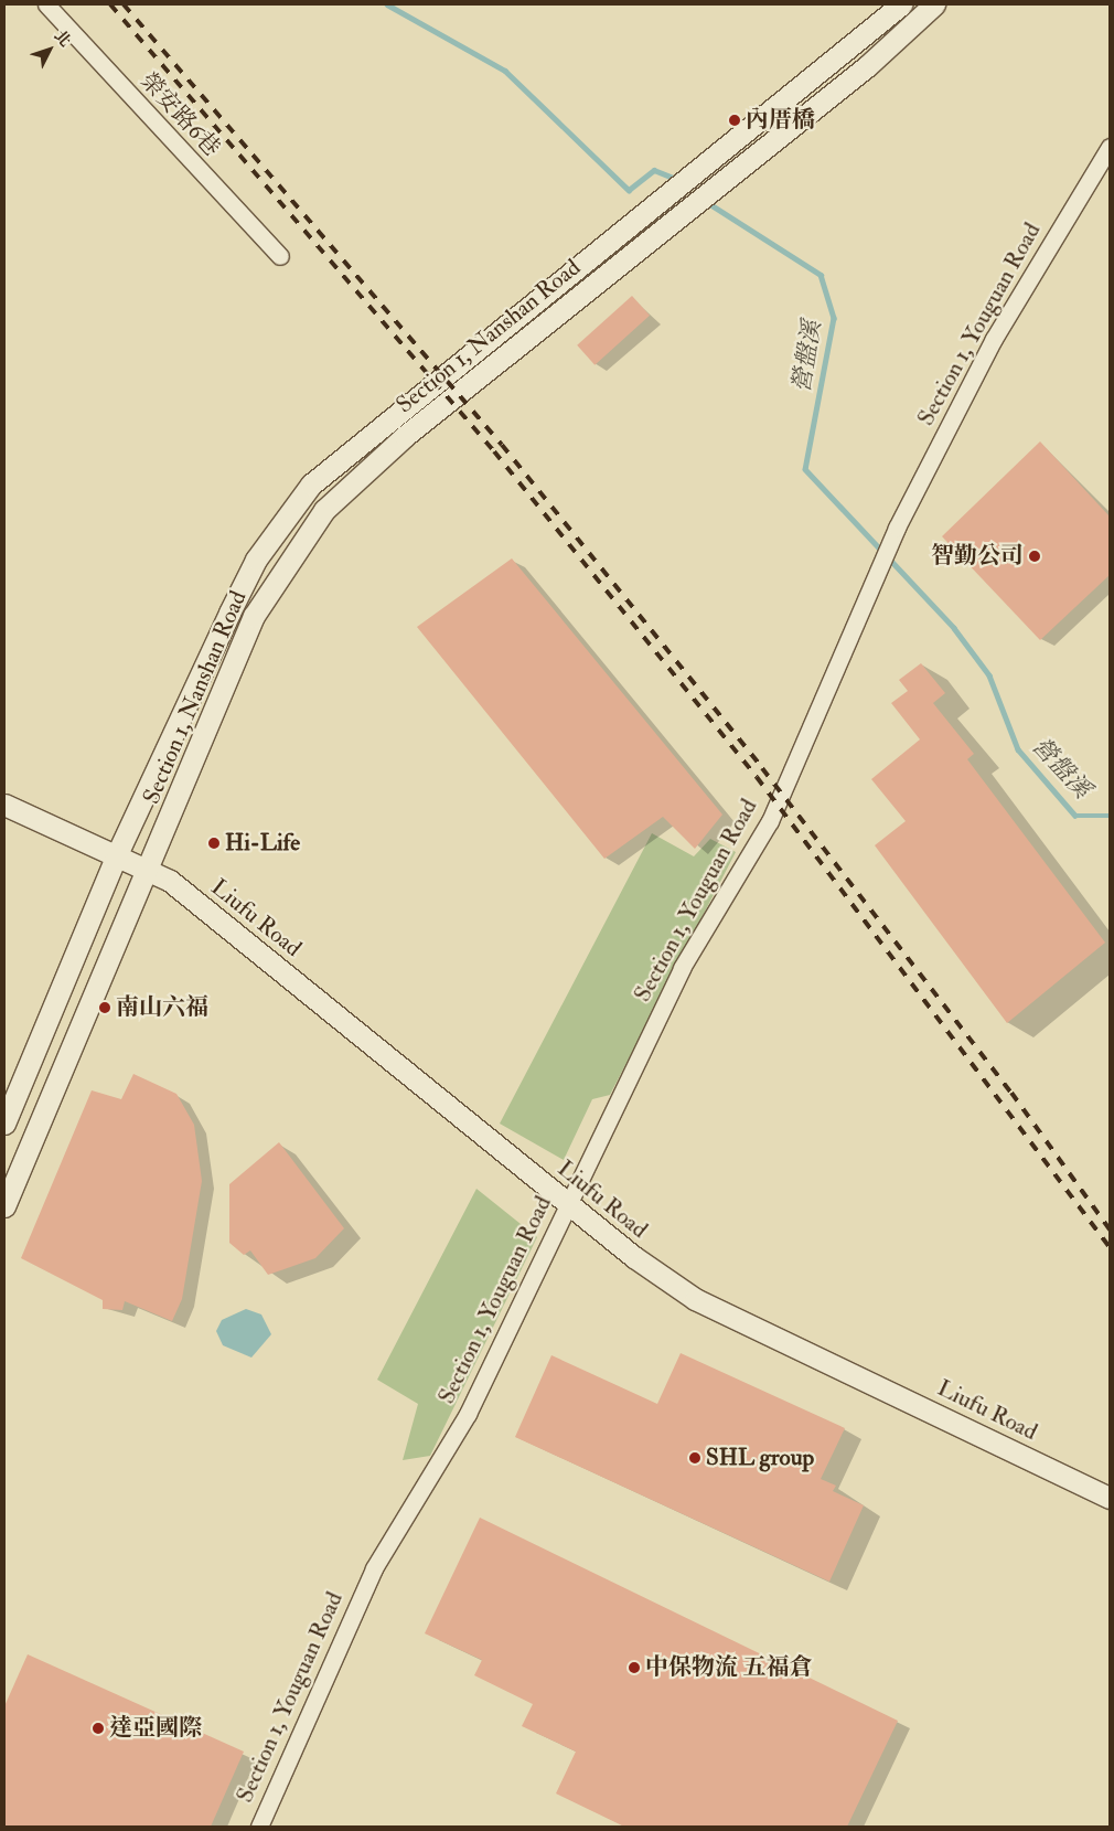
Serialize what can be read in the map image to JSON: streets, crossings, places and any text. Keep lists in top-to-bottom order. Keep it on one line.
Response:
{"streets":{"street":["榮安路6巷","Section 1, Youguan Road","Section 1, Nanshan Road","Liufu Road"]},"crossings":[["Section 1, Youguan Road","Liufu Road"],["Section 1, Nanshan Road","Liufu Road"]],"water":["營盤溪"],"places":["內厝橋","智勤公司","Hi-Life","南山六福","SHL group","中保物流 五福倉","達亞國際"],"north":"top right"}
